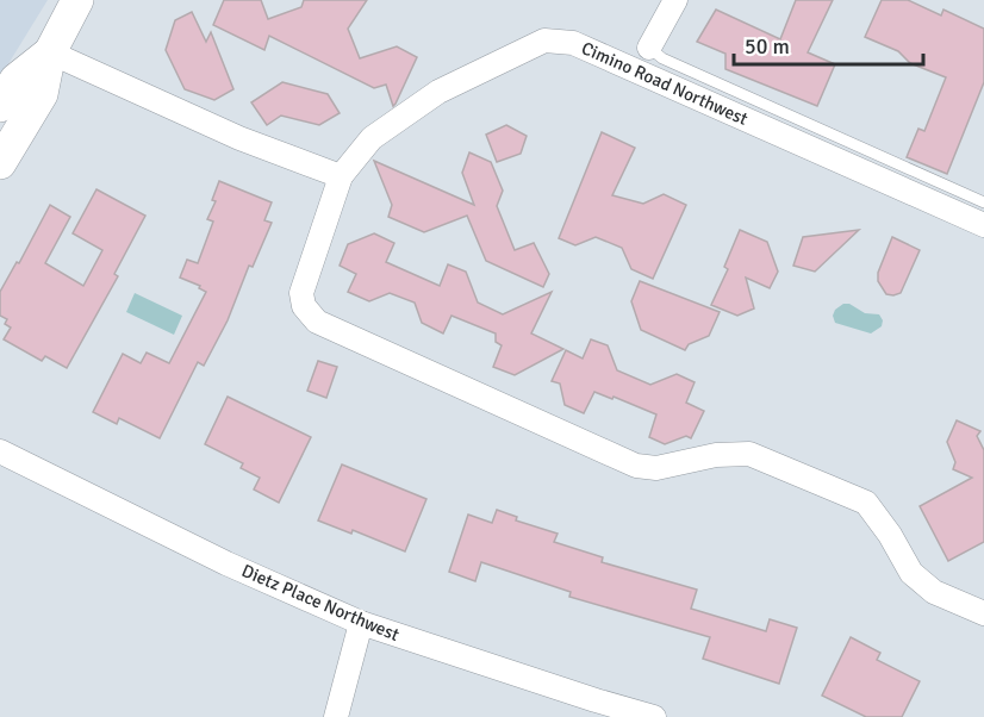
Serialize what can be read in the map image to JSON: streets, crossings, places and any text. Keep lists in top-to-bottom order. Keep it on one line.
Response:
{"streets":{"street":["Cimino Road Northwest","Dietz Place Northwest"]},"scale_bar":"50 m"}
